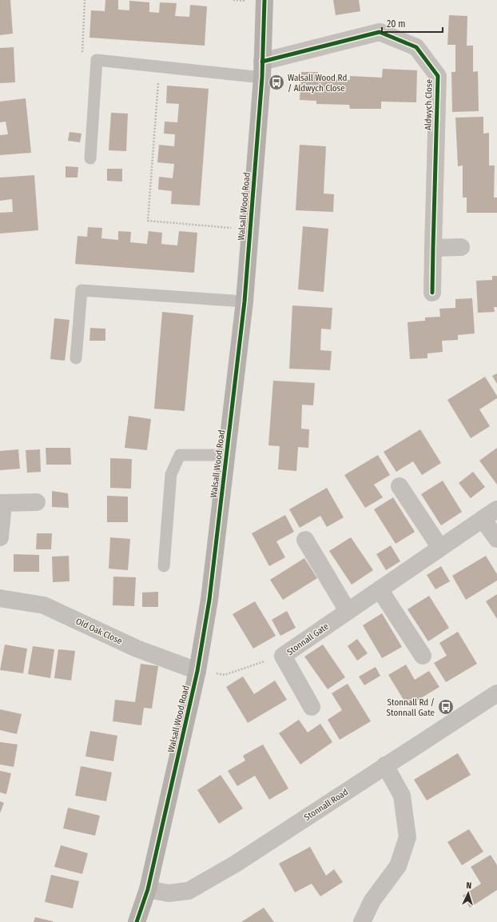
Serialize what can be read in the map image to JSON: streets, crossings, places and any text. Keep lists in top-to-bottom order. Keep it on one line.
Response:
{"streets":{"street":["Aldwych Close","Walsall Wood Road","Old Oak Close","Stonnall Gate","Stonnall Road"]},"crossings":[["Aldwych Close","Walsall Wood Road"],["Walsall Wood Road","Old Oak Close"],["Walsall Wood Road","Stonnall Road"]],"places":{"bus stop":["Walsall Wood Rd / Aldwych Close","Stonnall Rd / Stonnall Gate"]},"scale_bar":"20 m","north":"top"}
